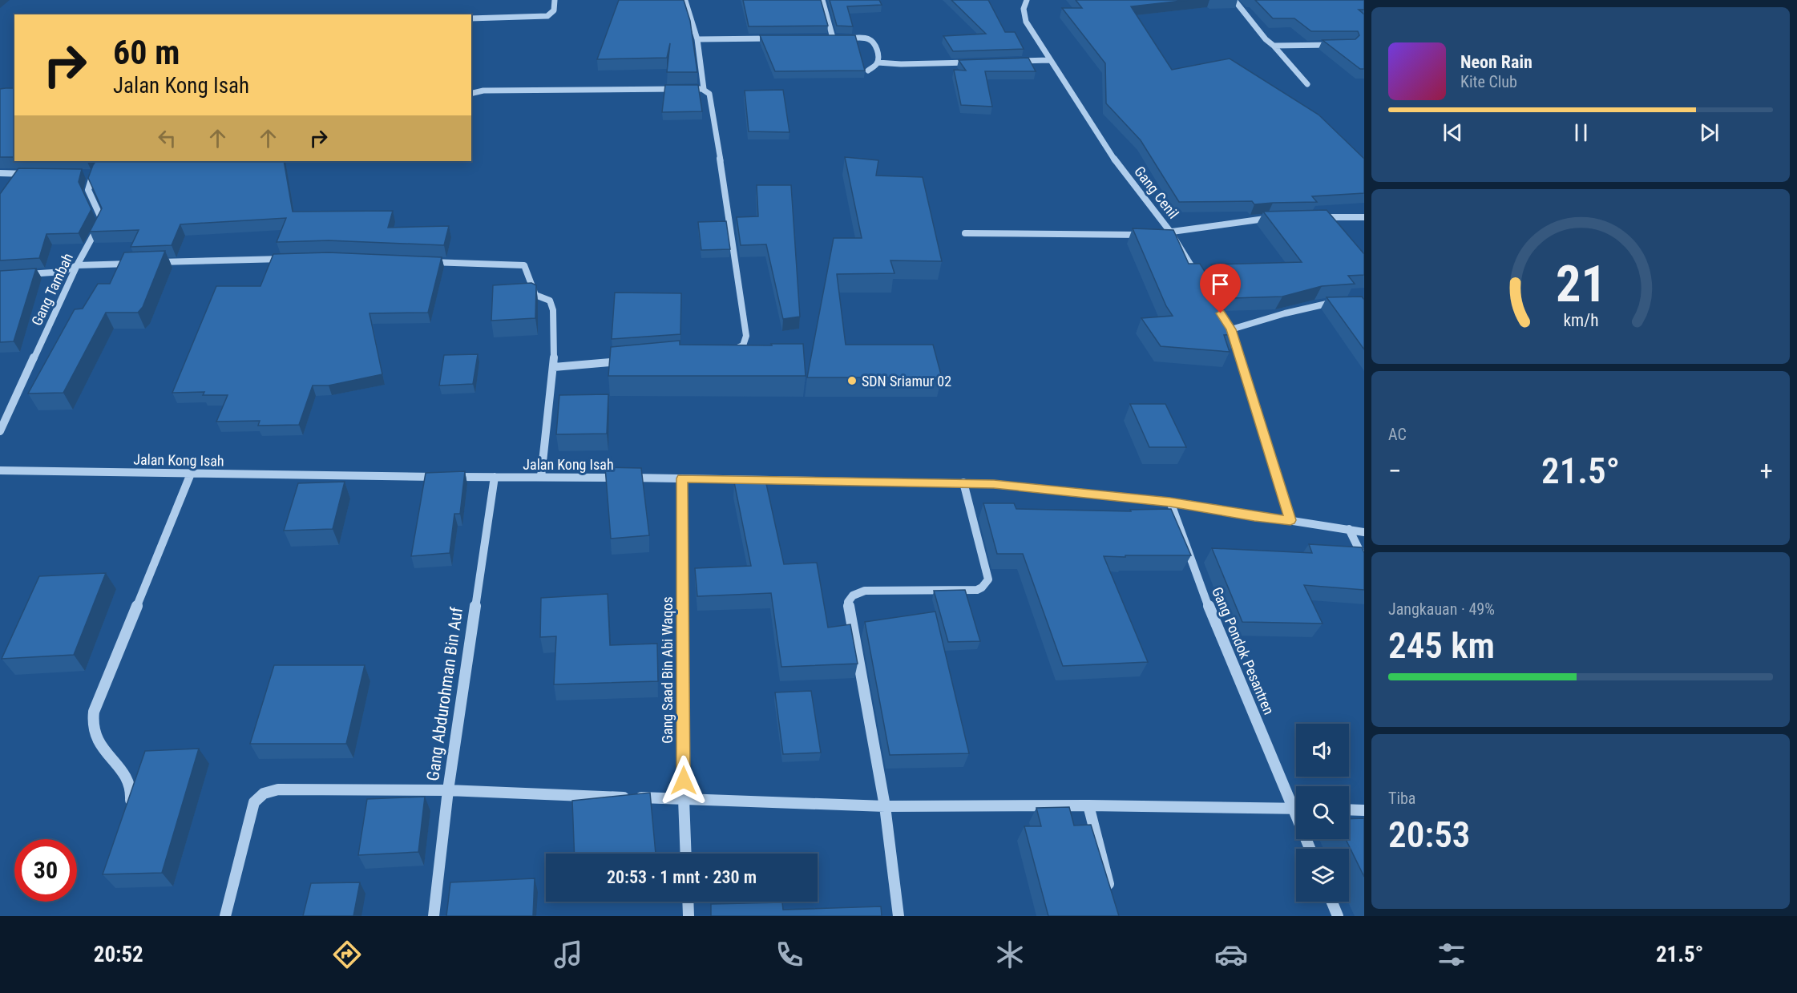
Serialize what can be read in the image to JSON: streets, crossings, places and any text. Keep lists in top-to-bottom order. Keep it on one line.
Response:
{"streets":{"street":["Gang Cenil","Gang Tambah","Jalan Kong Isah","Gang Pondok Pesantren","Gang Saad Bin Abi Waqos","Gang Abdurohman Bin Auf"]},"crossings":[["Jalan Kong Isah","Gang Pondok Pesantren"],["Jalan Kong Isah","Gang Saad Bin Abi Waqos"],["Jalan Kong Isah","Gang Abdurohman Bin Auf"]],"places":["SDN Sriamur 02"],"page":{"turn":["60 m","Jalan Kong Isah"],"song":["Neon Rain","Kite Club"],"tile":["AC",["Jangkauan · 49%","245 km"],["Tiba","20:53"]],"heat":["−","21.5°","+"],"limit":"30","trip":"20:53 · 1 mnt · 230 m","tabs":["20:52","21.5°"],"gauge":["21","km/h"]}}
